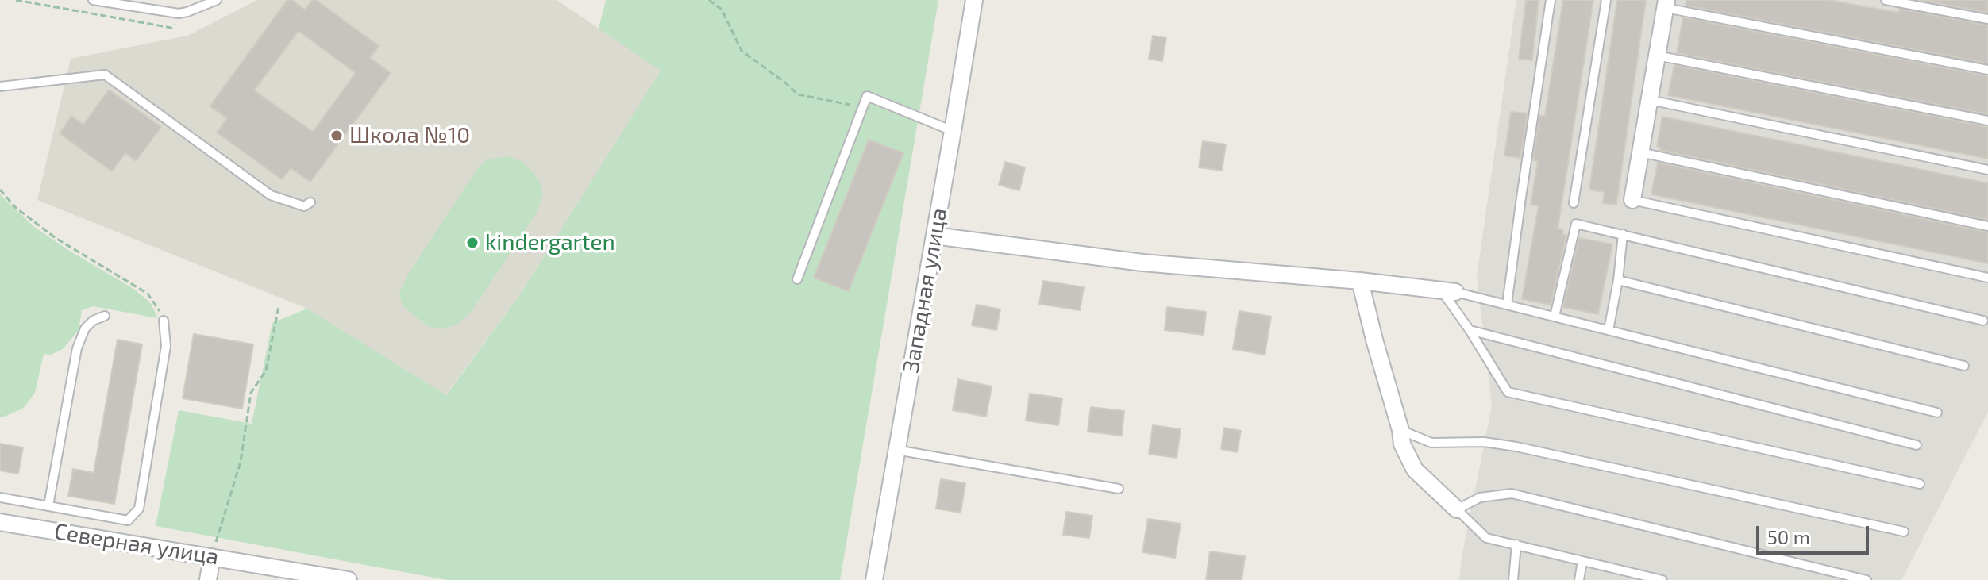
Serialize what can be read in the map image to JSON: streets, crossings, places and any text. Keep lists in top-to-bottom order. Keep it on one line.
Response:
{"streets":{"street":["Западная улица","Северная улица"]},"places":["Школа №10","kindergarten"],"scale_bar":"50 m"}
